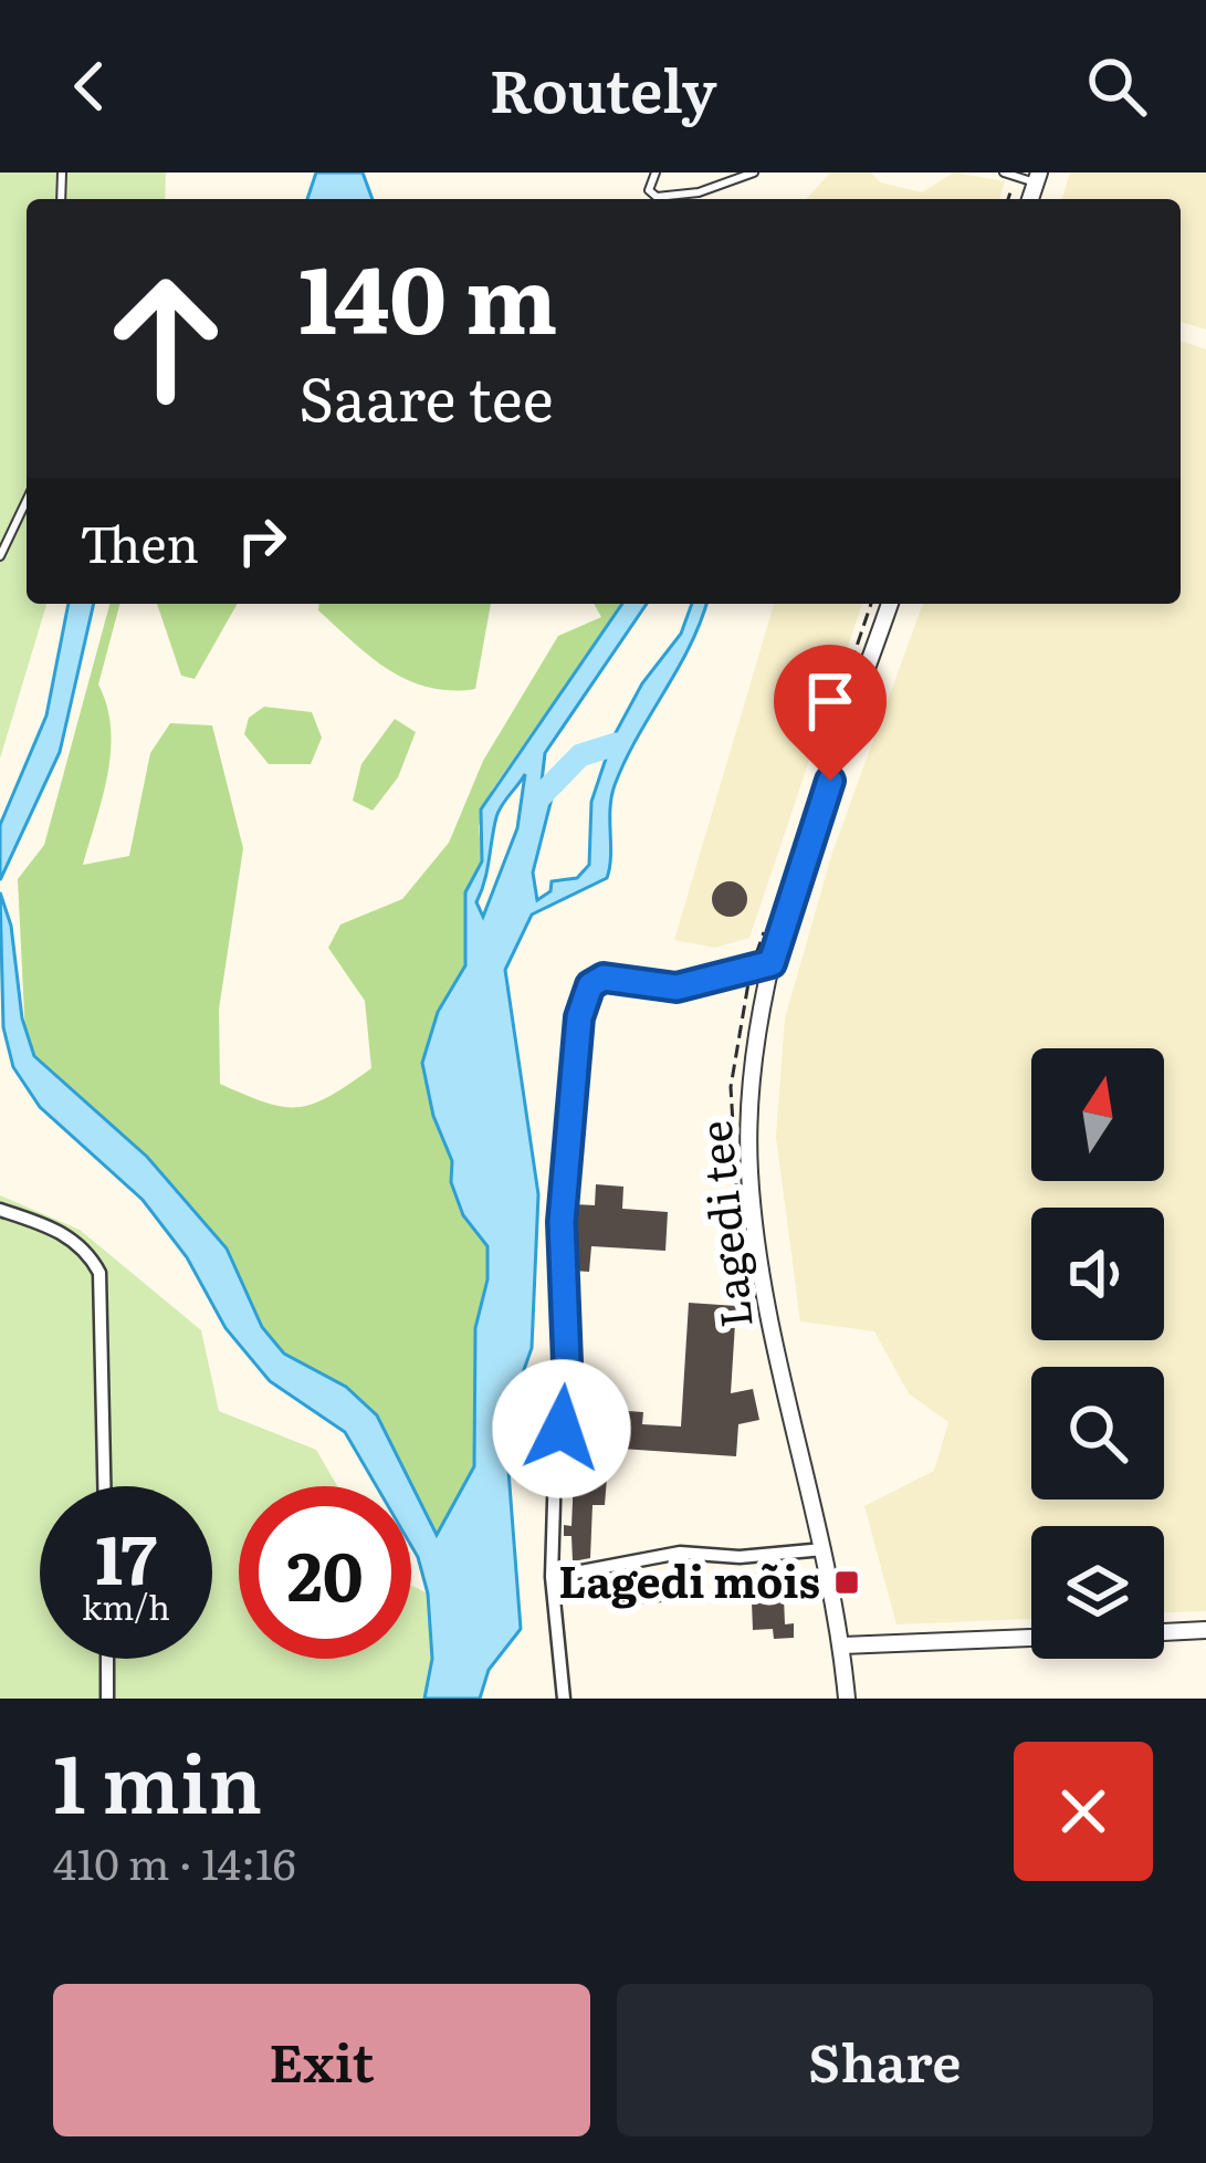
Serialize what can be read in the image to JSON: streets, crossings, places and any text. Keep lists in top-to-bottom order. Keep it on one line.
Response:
{"streets":{"street":["Lagedi tee"]},"places":{"transit":["Lagedi mõis"]},"north":"top","page":{"header":"Routely","turn":["140 m","Saare tee"],"then":"Then","speed":"17 km/h","limit":"20","heading":["1 min","410 m · 14:16"],"buttons":["Exit","Share"]}}
